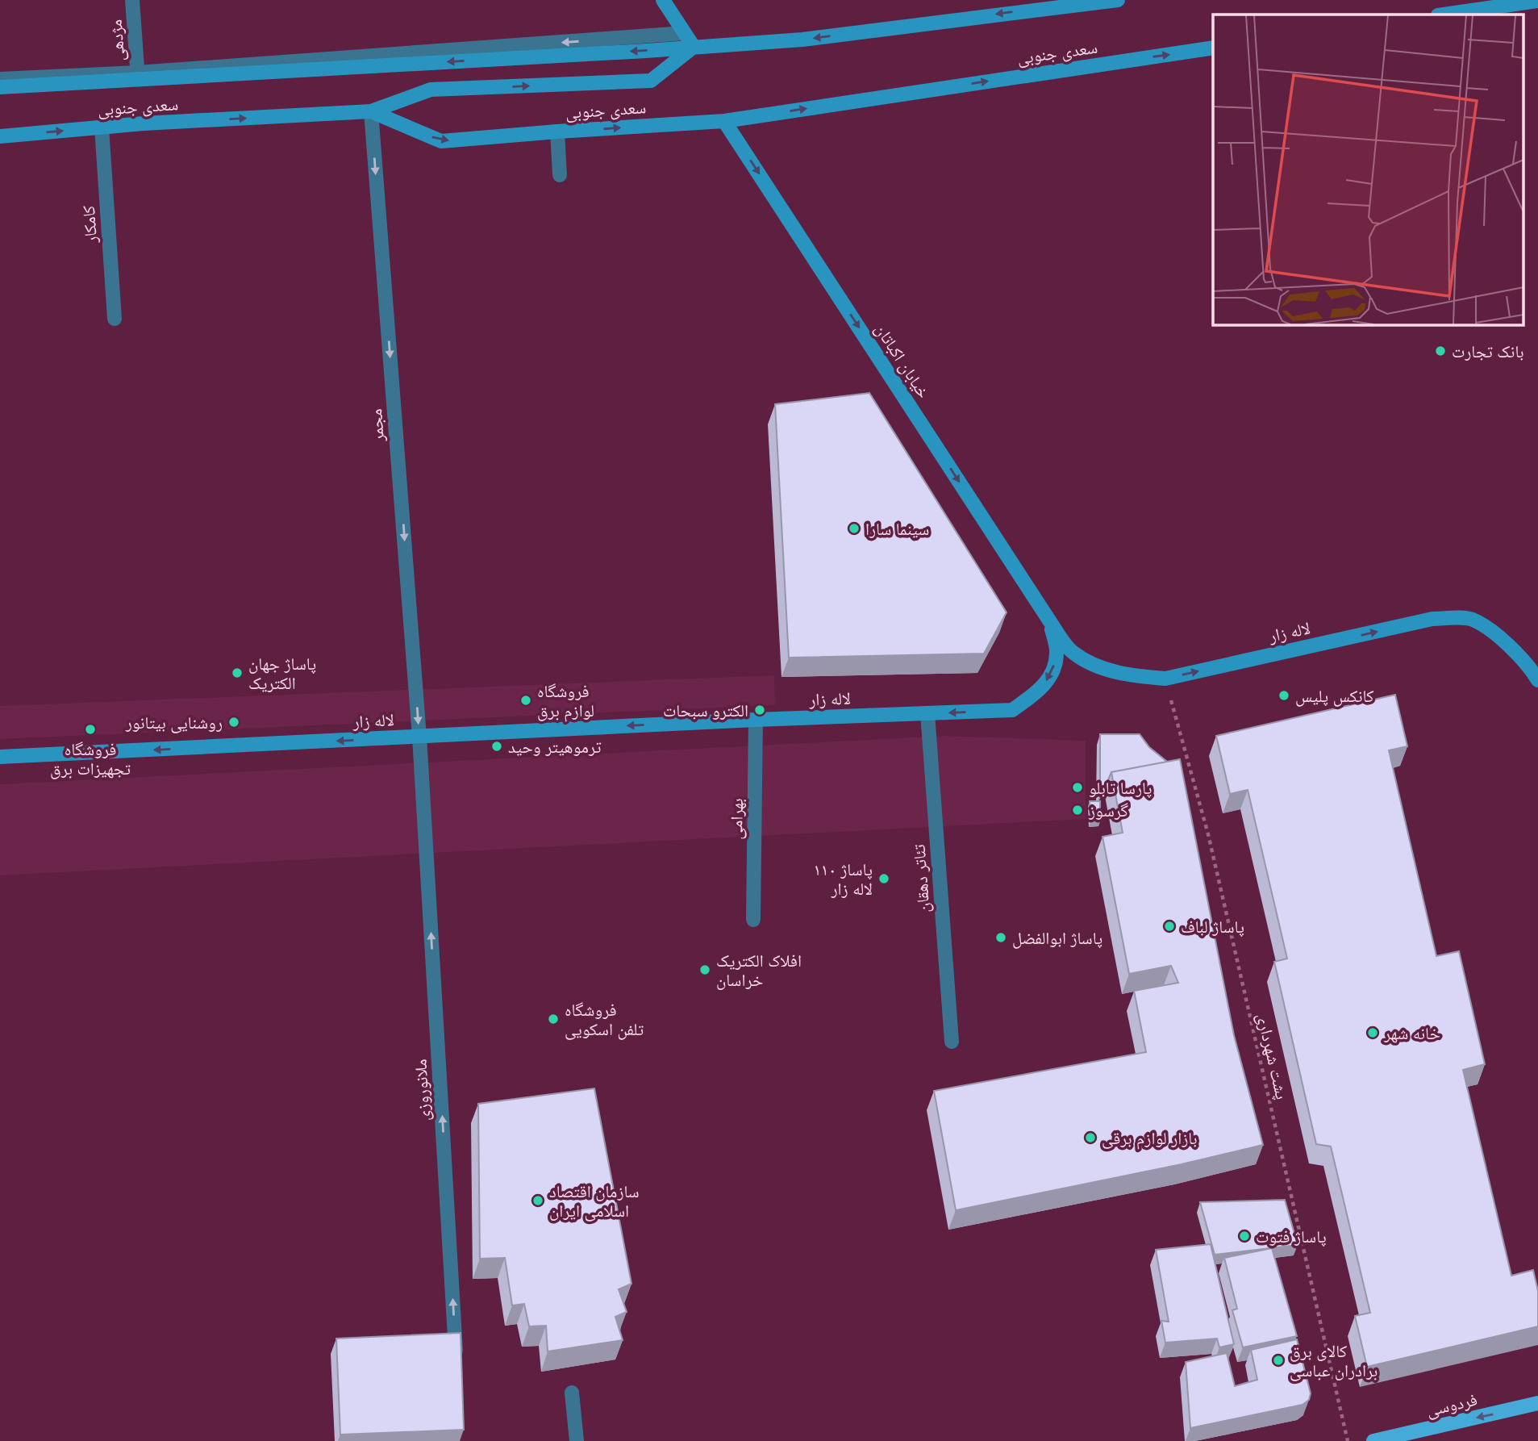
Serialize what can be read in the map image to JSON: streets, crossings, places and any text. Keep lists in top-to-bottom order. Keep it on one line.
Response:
{"streets":{"main road":["سعدی جنوبی","خیابان اکباتان","لاله زار","فردوسی"],"street":["مژدهی","کامکار","مجمر","بهرامی","تئاتر دهقان","ملانوروزی"],"path":["پشت شهرداری"]},"crossings":[["مژدهی","سعدی جنوبی"],["سعدی جنوبی","کامکار"],["سعدی جنوبی","خیابان اکباتان"],["سعدی جنوبی","مجمر"],["خیابان اکباتان","لاله زار"],["مجمر","لاله زار"],["مجمر","ملانوروزی"],["لاله زار","بهرامی"],["لاله زار","تئاتر دهقان"],["لاله زار","پشت شهرداری"],["لاله زار","ملانوروزی"]],"one_way":["خیابان اکباتان","مجمر","ملانوروزی","فردوسی"],"places":["بانک تجارت","سینما سارا","پاساژ جهان الکتریک","کانکس پلیس","فروشگاه لوازم برق","الکترو سبحات","روشنایی بیتانور","فروشگاه تجهیزات برق","ترموهیتر وحید","پارسا تابلو","گرسوز","پاساژ ۱۱۰ لاله زار","پاساژ لباف","پاساژ ابوالفضل","افلاک الکتریک خراسان","فروشگاه تلفن اسکویی","خانه شهر","بازار لوازم برقی","سازمان اقتصاد اسلامی ایران","پاساژ فتوت","کالاى برق برادران عباسى"]}
